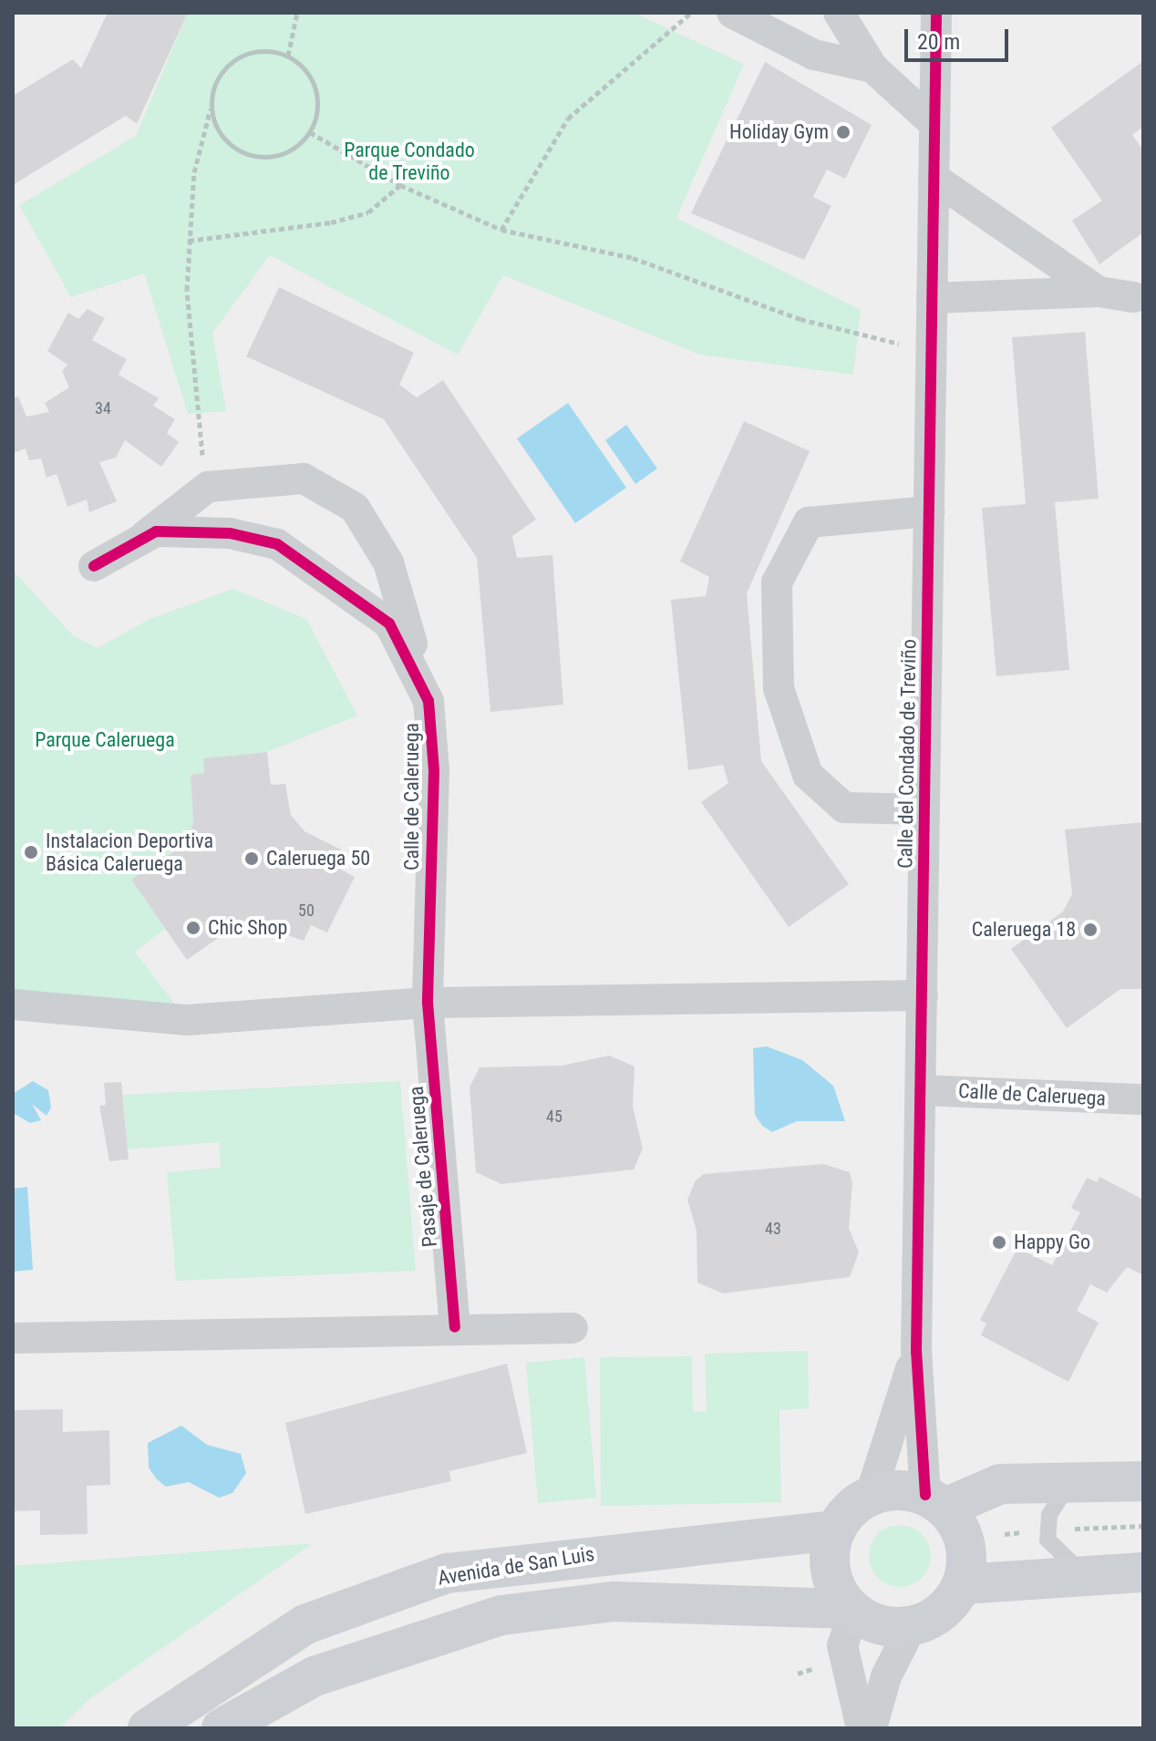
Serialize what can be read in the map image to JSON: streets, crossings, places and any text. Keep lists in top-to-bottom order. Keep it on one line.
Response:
{"streets":{"street":["Calle del Condado de Treviño","Calle de Caleruega","Pasaje de Caleruega","Avenida de San Luis"]},"crossings":[["Calle del Condado de Treviño","Calle de Caleruega"],["Calle del Condado de Treviño","Avenida de San Luis"],["Calle de Caleruega","Pasaje de Caleruega"]],"parks":["Parque Condado de Treviño","Parque Caleruega"],"places":["Holiday Gym","Instalacion Deportiva Básica Caleruega","Caleruega 50","Chic Shop","Caleruega 18","Happy Go"],"house_numbers":["34","50","45","43"],"scale_bar":"20 m"}
